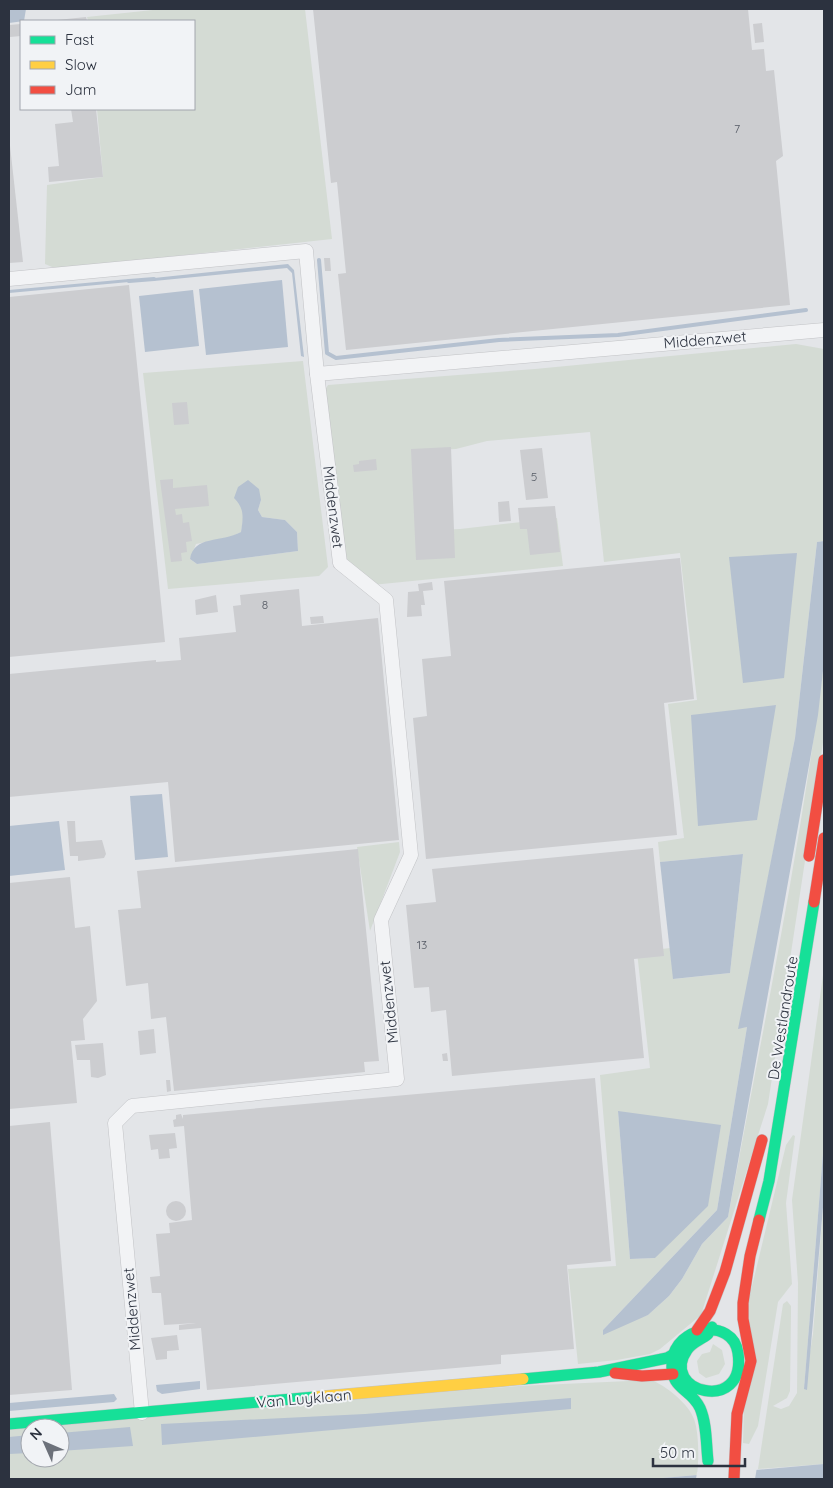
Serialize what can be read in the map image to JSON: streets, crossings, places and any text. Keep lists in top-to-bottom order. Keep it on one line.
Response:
{"streets":{"main road":["De Westlandroute","Van Luyklaan"],"street":["Middenzwet"]},"crossings":[["Middenzwet","Van Luyklaan"],["De Westlandroute","Van Luyklaan"]],"house_numbers":["7","5","8","13"],"legend":["Fast","Slow","Jam"],"scale_bar":"50 m","north":"top left"}
